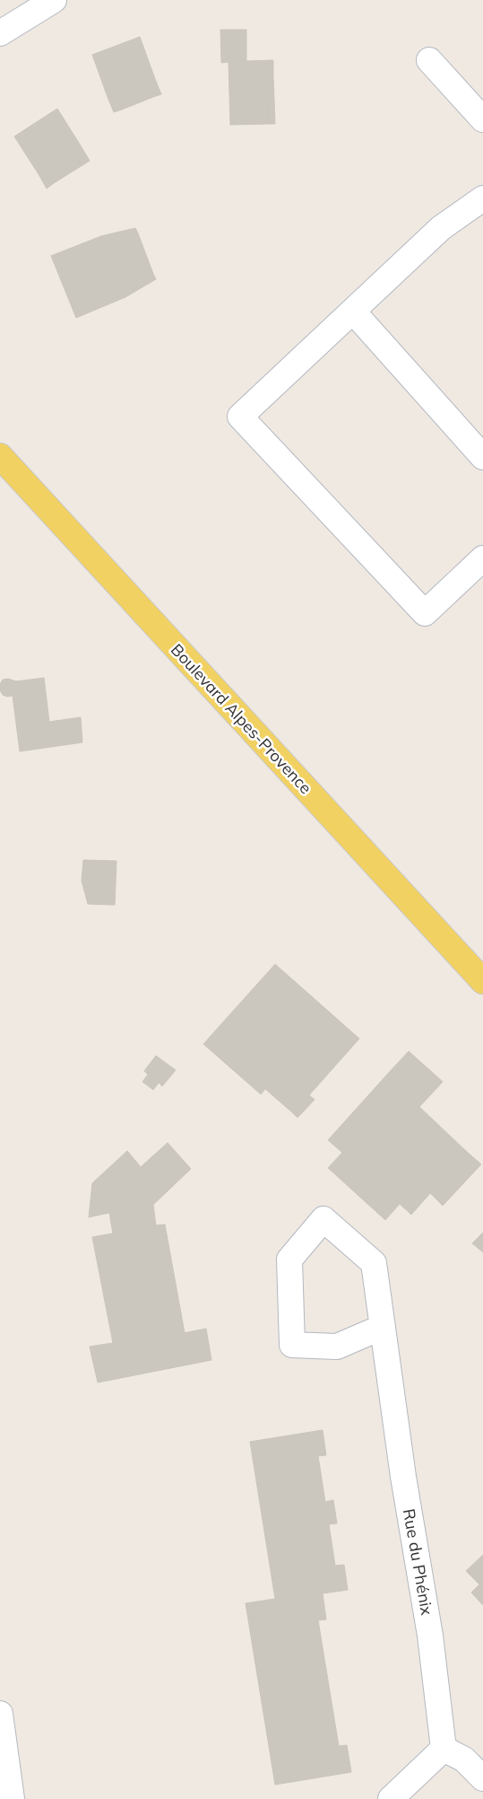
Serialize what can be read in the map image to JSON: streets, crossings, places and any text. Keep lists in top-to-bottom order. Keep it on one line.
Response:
{"streets":{"main road":["Boulevard Alpes-Provence"],"street":["Rue du Phénix"]}}
